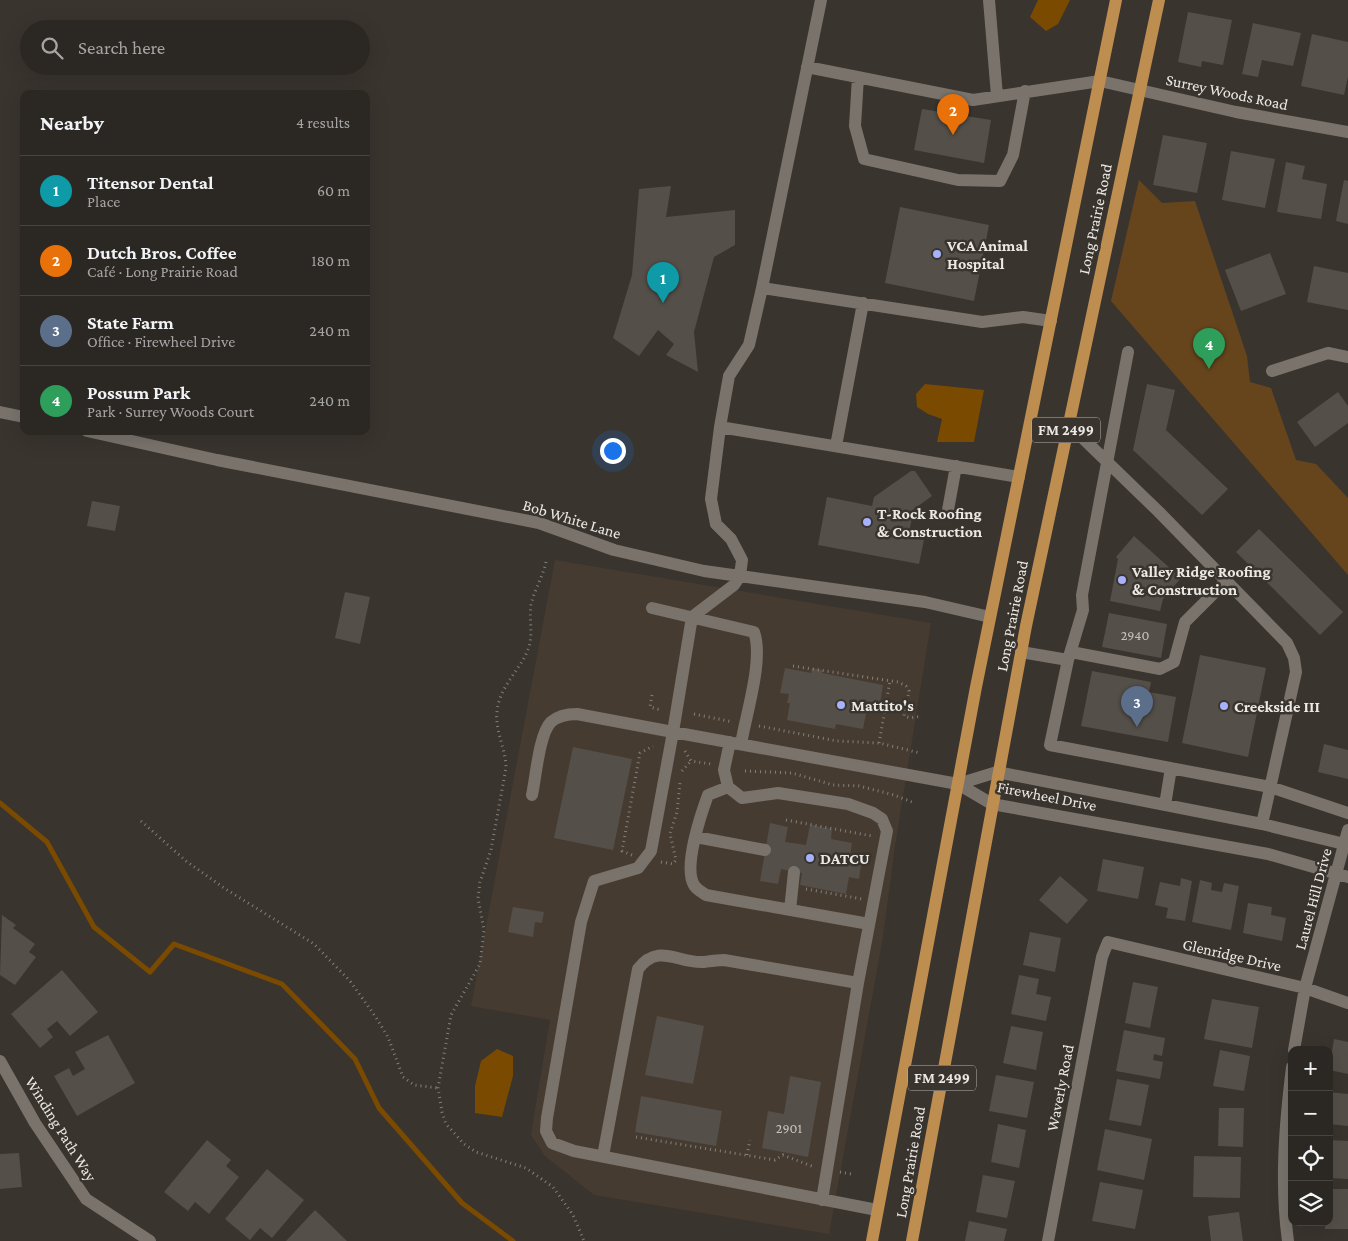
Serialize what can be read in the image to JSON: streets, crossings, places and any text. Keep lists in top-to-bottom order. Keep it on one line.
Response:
{"streets":{"main road":["Long Prairie Road","FM 2499"],"street":["Surrey Woods Road","Bob White Lane","Firewheel Drive","Laurel Hill Drive","Glenridge Drive","Waverly Road","Winding Path Way"]},"crossings":[["Surrey Woods Road","Long Prairie Road"],["Long Prairie Road","Bob White Lane"],["Long Prairie Road","Firewheel Drive"],["Firewheel Drive","Laurel Hill Drive"],["Laurel Hill Drive","Glenridge Drive"],["Glenridge Drive","Waverly Road"]],"places":["VCA Animal Hospital","T-Rock Roofing & Construction","Valley Ridge Roofing & Construction","Mattito's","Creekside III","DATCU"],"house_numbers":["2940","2901"],"page":{"search":"Search here","heading":["Nearby","4 results"],"pins":["2","1","4","3"],"list":[{"mark":"1","name":"Titensor Dental","note":"Place","value":"60 m"},{"mark":"2","name":"Dutch Bros. Coffee","note":"Café · Long Prairie Road","value":"180 m"},{"mark":"3","name":"State Farm","note":"Office · Firewheel Drive","value":"240 m"},{"mark":"4","name":"Possum Park","note":"Park · Surrey Woods Court","value":"240 m"}],"map_buttons":["+","−"]}}
